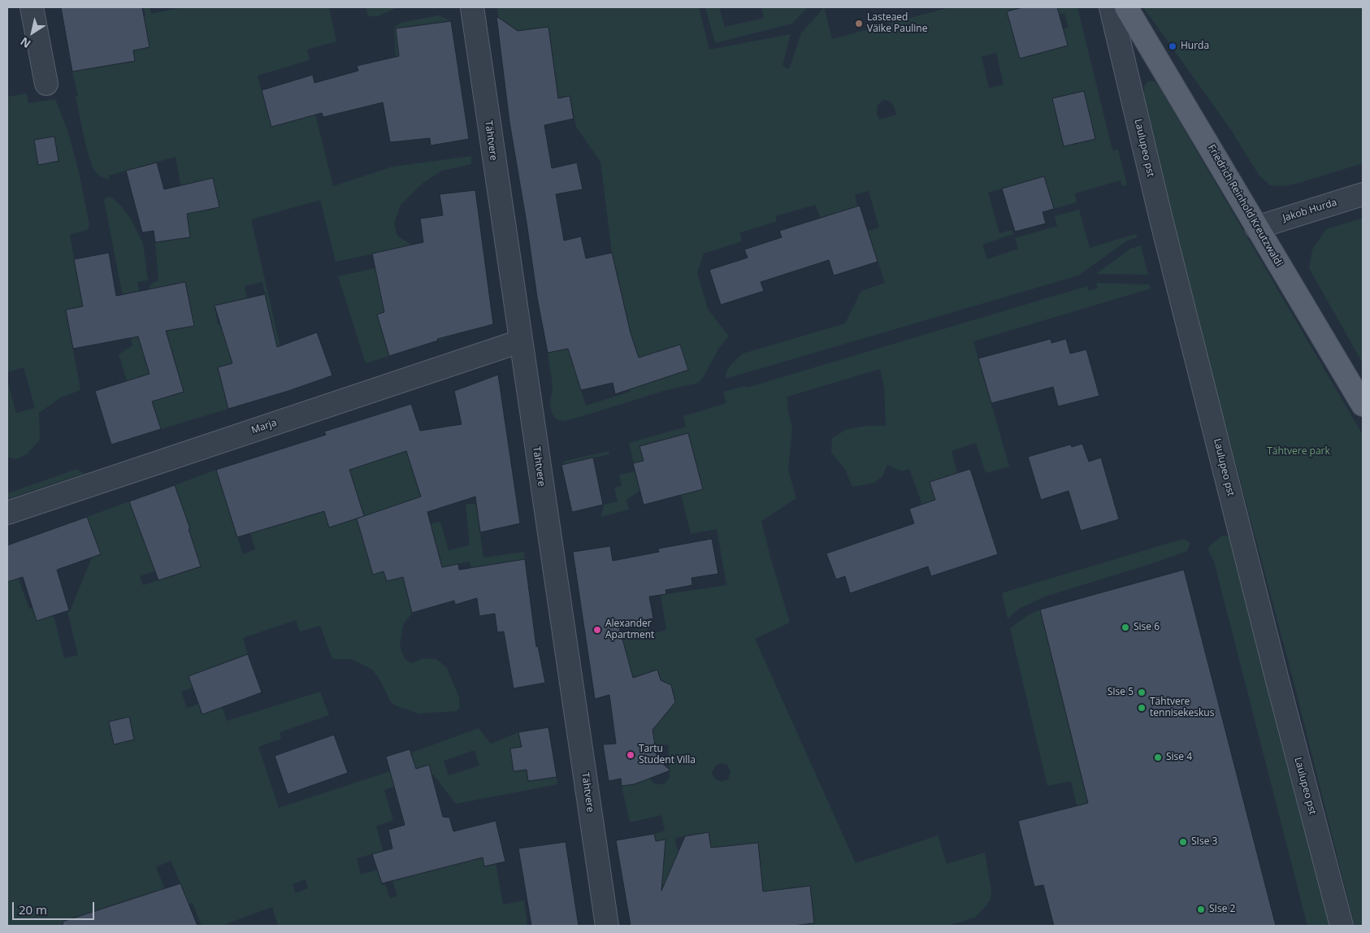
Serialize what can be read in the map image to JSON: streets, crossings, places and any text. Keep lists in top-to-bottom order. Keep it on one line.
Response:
{"streets":{"main road":["Friedrich Reinhold Kreutzwaldi"],"street":["Tähtvere","Laulupeo pst","Jakob Hurda","Marja"]},"crossings":[["Tähtvere","Marja"],["Friedrich Reinhold Kreutzwaldi","Jakob Hurda"]],"parks":["Tähtvere park"],"places":["Lasteaed Väike Pauline","Hurda","Sise 6","Alexander Apartment","SIse 5","Tähtvere tennisekeskus","Tartu Student Villa","Sise 4","SIse 3","SIse 2"],"scale_bar":"20 m","north":"bottom left"}
